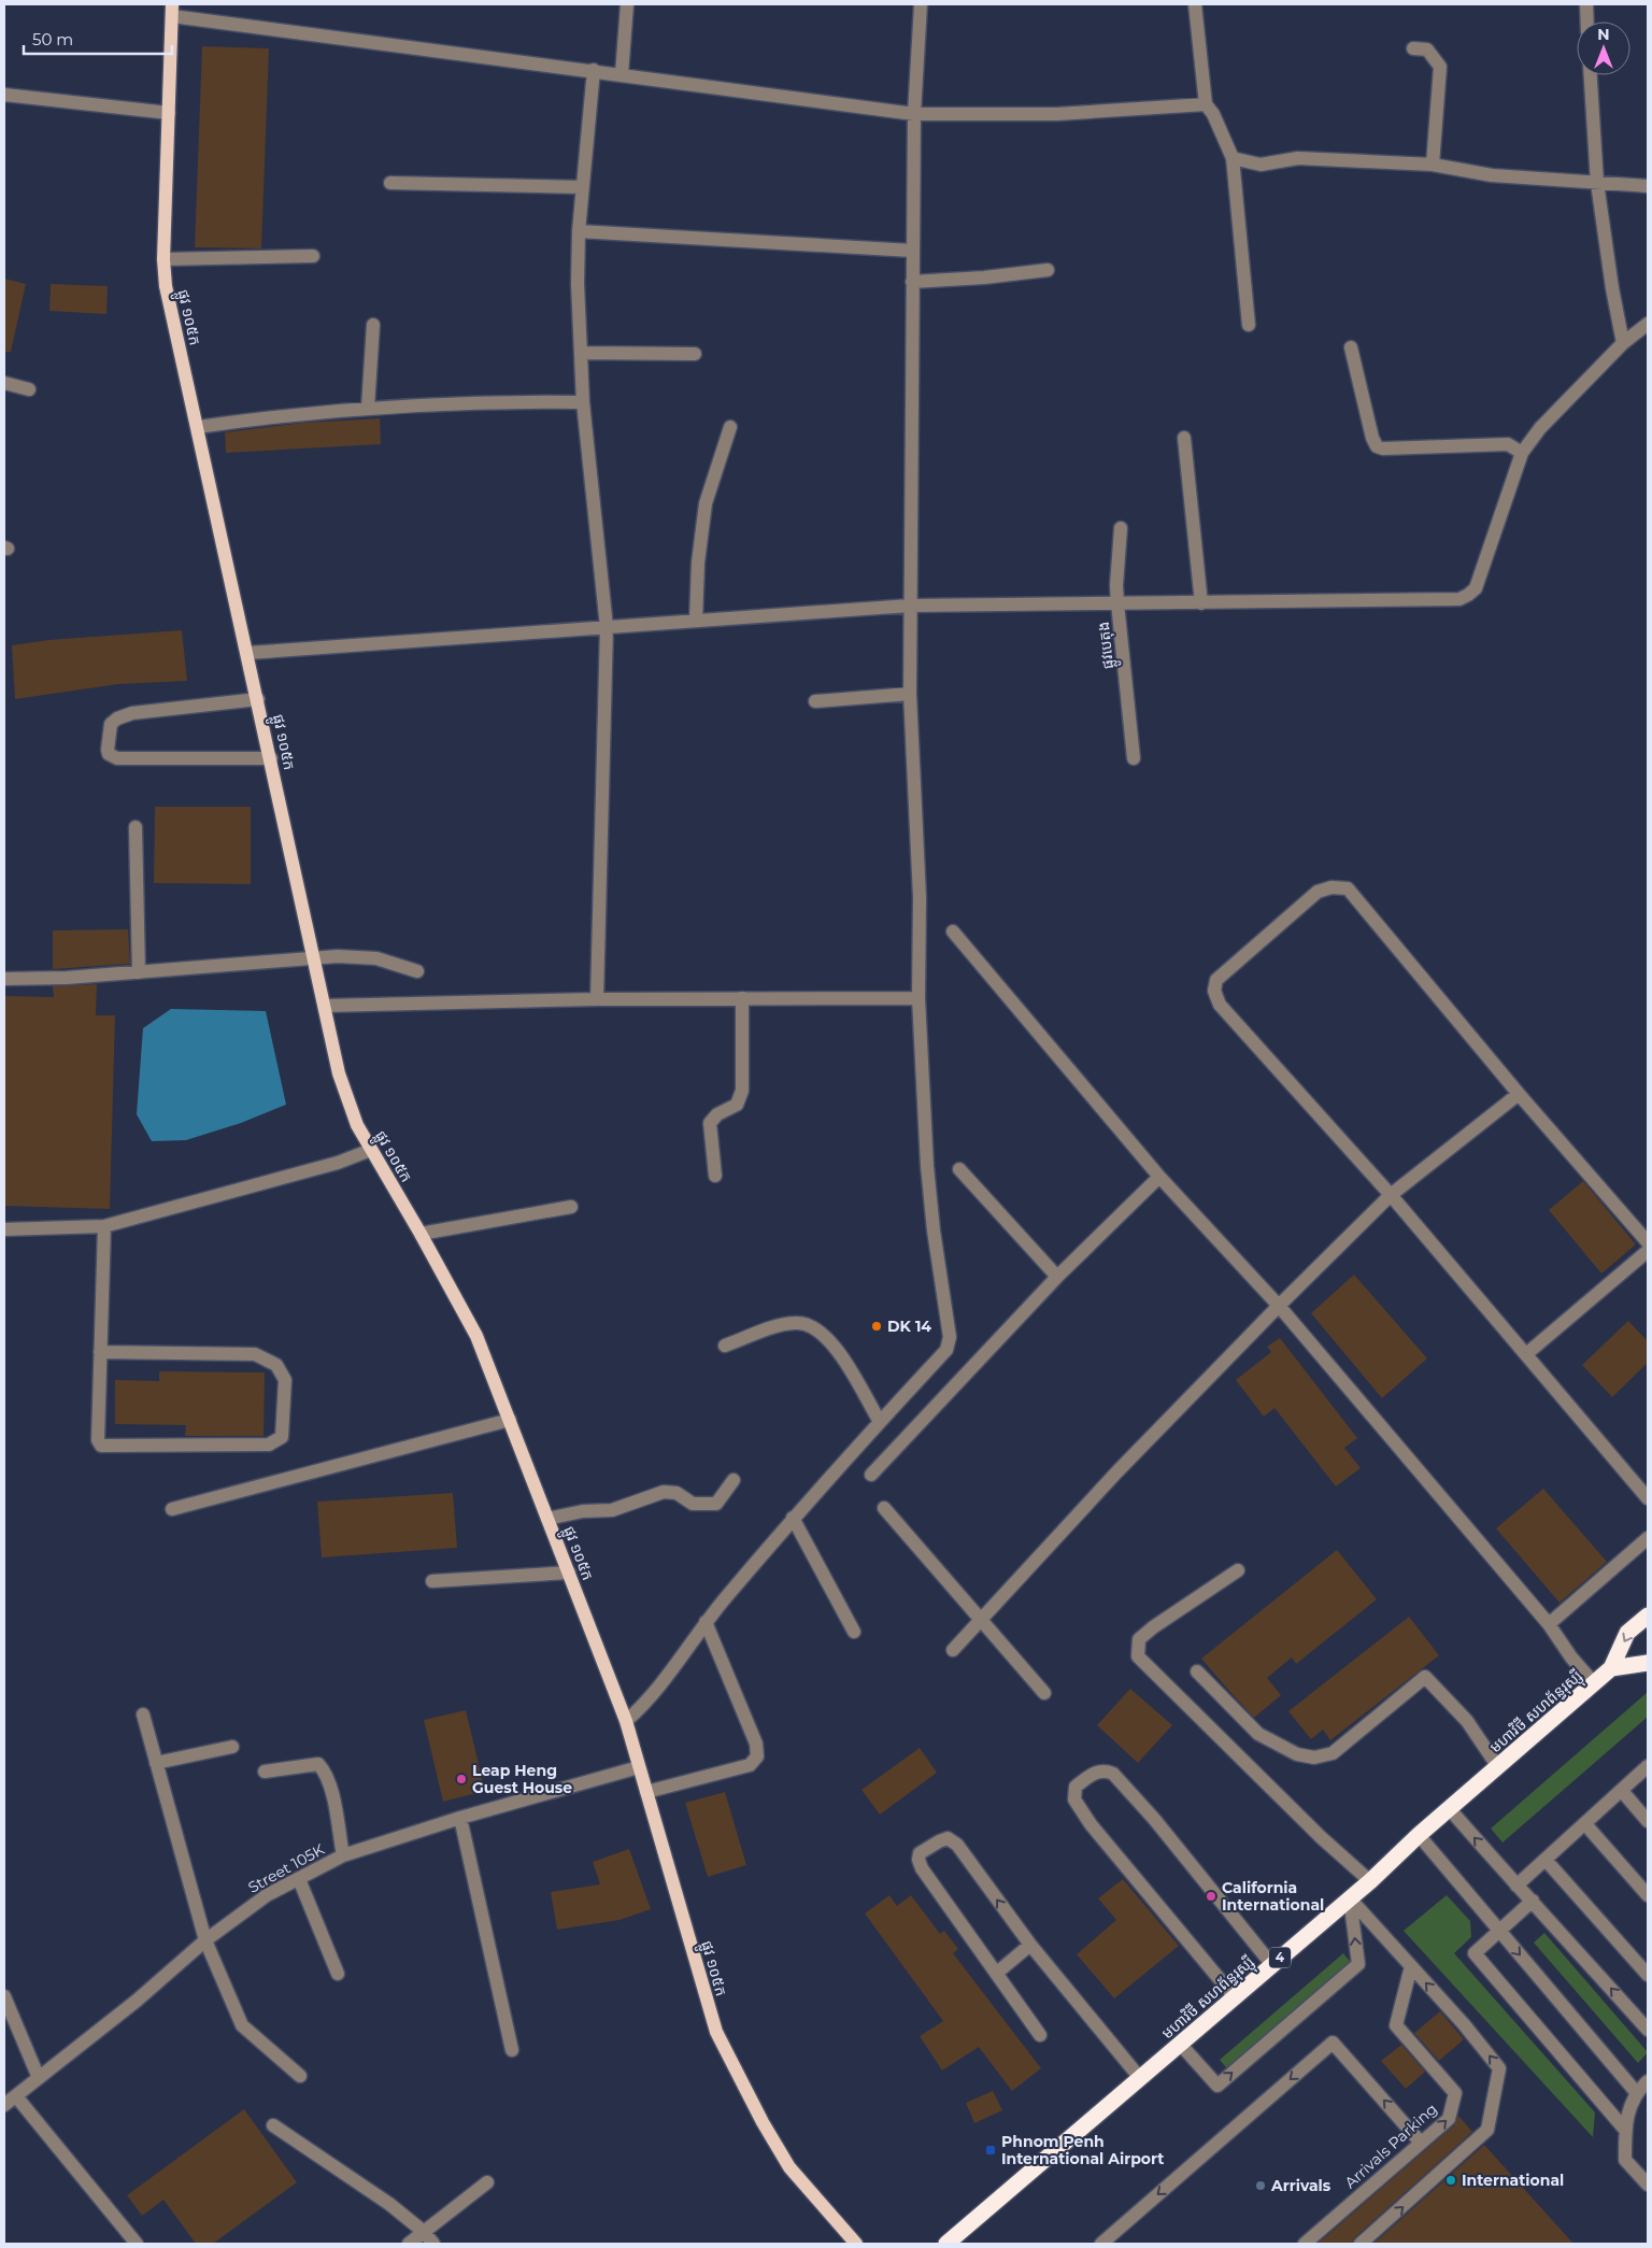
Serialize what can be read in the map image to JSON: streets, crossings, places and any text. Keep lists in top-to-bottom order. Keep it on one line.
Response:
{"streets":{"highway":["មហាវិថី សហព័ន្ធរុស្ស៊ី","4"],"main road":["ផ្លូវ ១០៥ក"],"street":["ផ្លូវបេតុង","Street 105K","Arrivals Parking"]},"crossings":[["ផ្លូវ ១០៥ក","Street 105K"]],"one_way":["Arrivals Parking"],"places":{"other":["DK 14","Leap Heng Guest House","California International","International","Arrivals"],"transit":["Phnom Penh International Airport"]},"scale_bar":"50 m","north":"top"}
